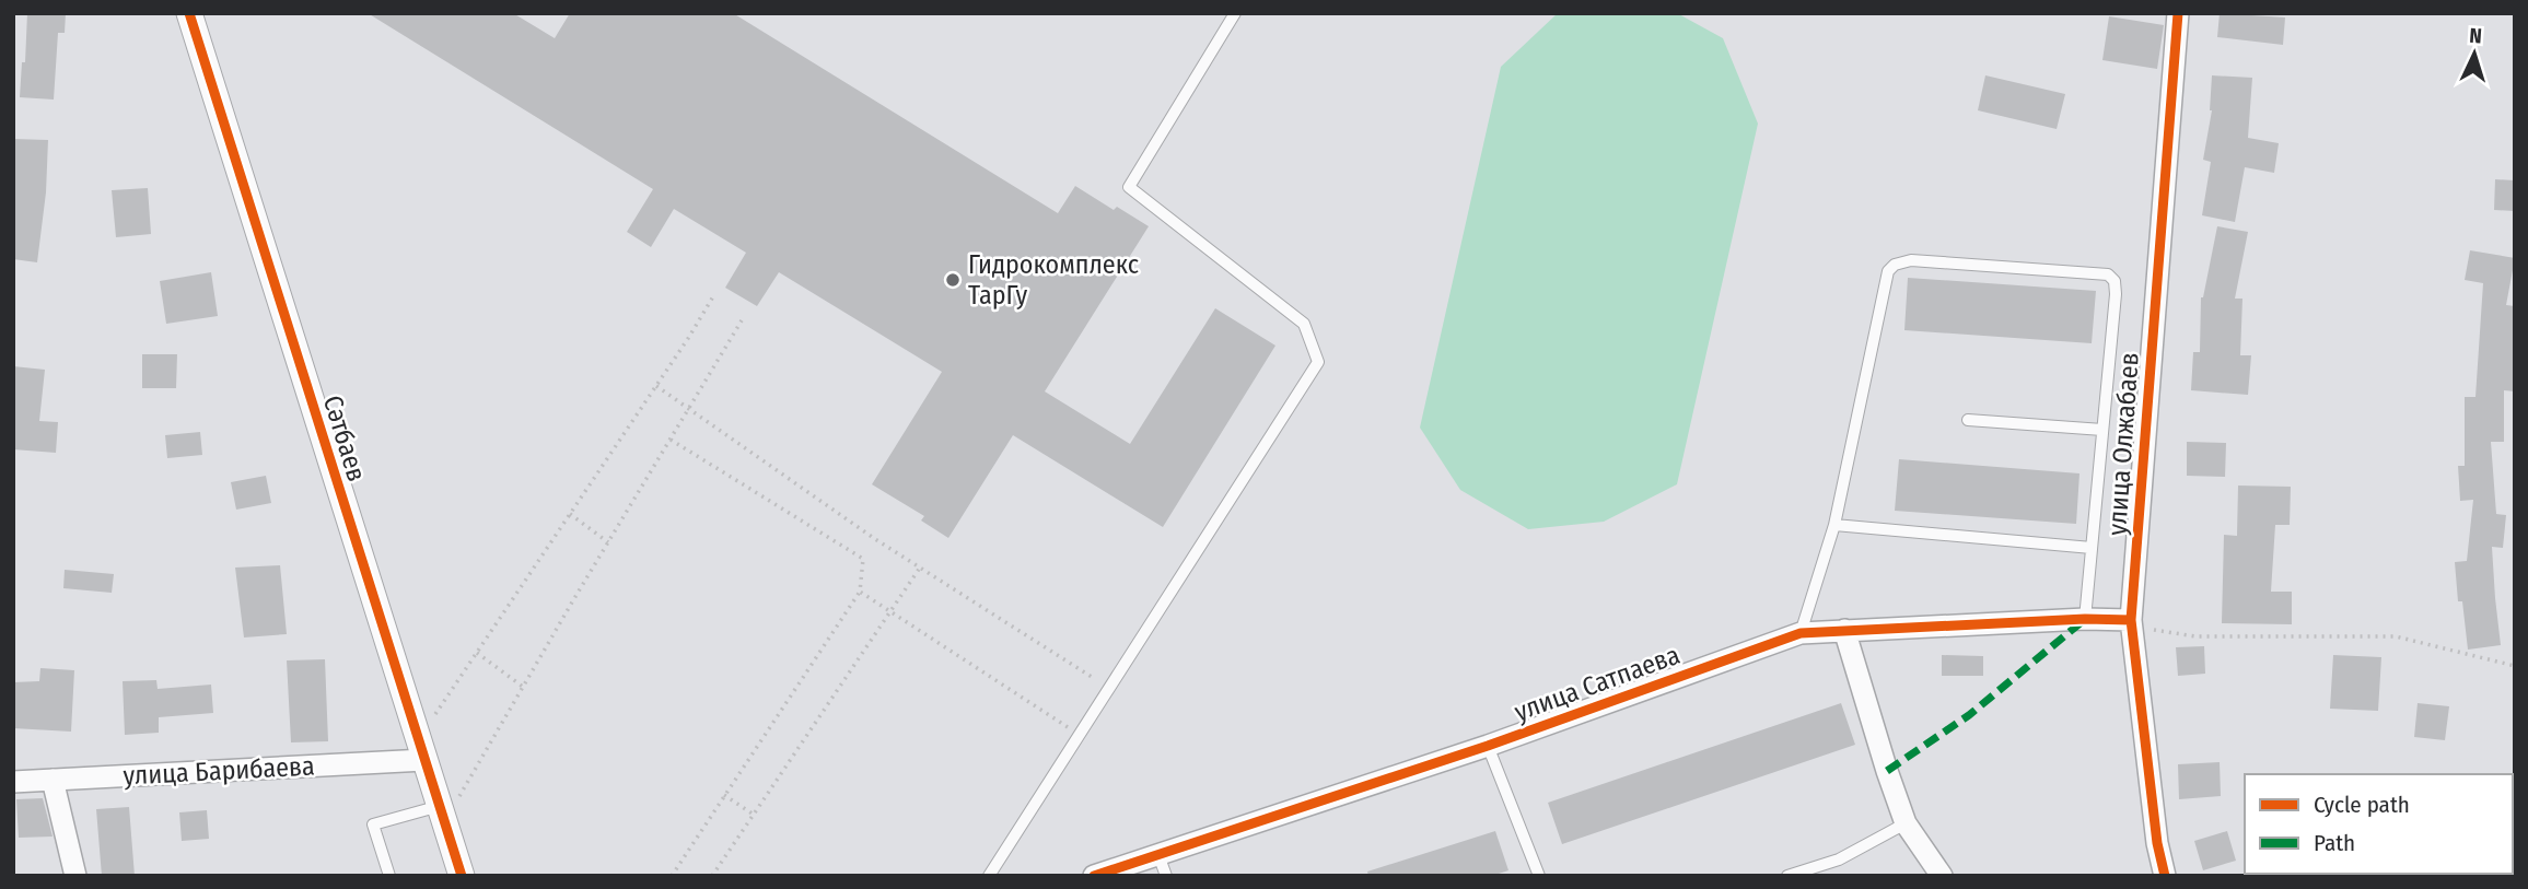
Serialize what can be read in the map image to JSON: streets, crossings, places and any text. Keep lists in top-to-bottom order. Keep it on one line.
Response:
{"streets":{"street":["Сәтбаев","улица Олжабаев","улица Сатпаева","улица Барибаева"]},"crossings":[["Сәтбаев","улица Барибаева"],["улица Олжабаев","улица Сатпаева"]],"places":["Гидрокомплекс ТарГу"],"legend":["Cycle path","Path"],"north":"top"}
